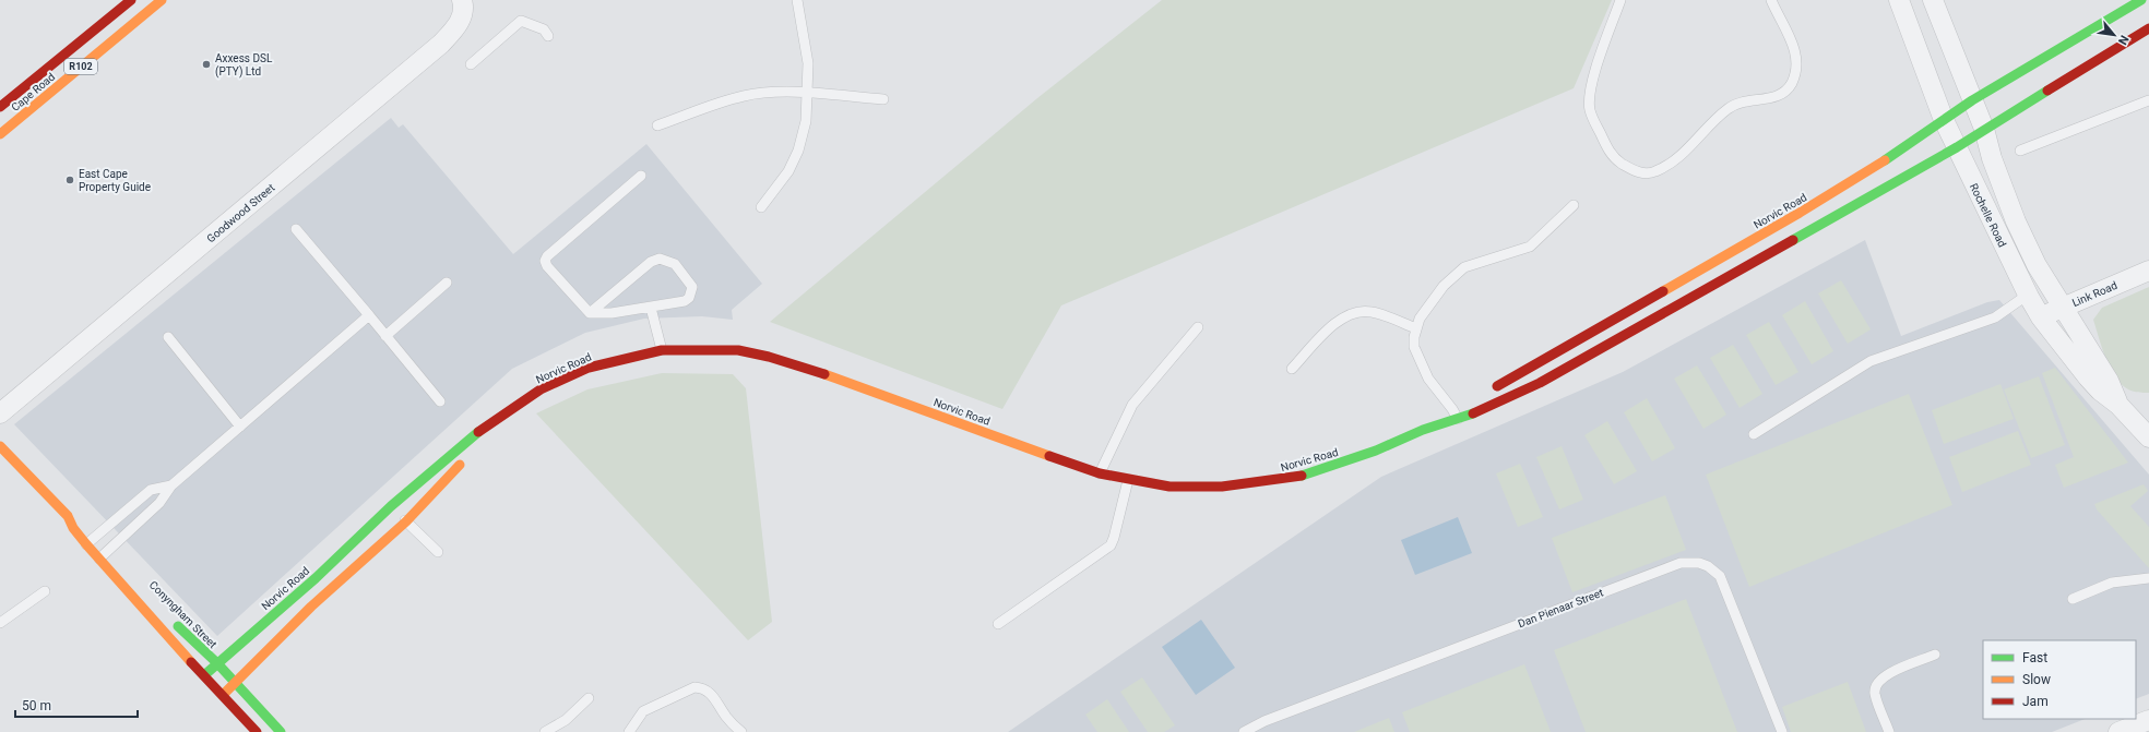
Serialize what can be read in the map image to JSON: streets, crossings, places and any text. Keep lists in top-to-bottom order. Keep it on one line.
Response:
{"streets":{"street":["R102","Cape Road","Norvic Road","Goodwood Street","Rochelle Road","Link Road","Conyngham Street"],"lane":["Dan Pienaar Street"]},"crossings":[["Norvic Road","Rochelle Road"],["Norvic Road","Conyngham Street"],["Rochelle Road","Link Road"]],"places":["Axxess DSL (PTY) Ltd","East Cape Property Guide"],"legend":["Fast","Slow","Jam"],"scale_bar":"50 m","north":"bottom right"}
